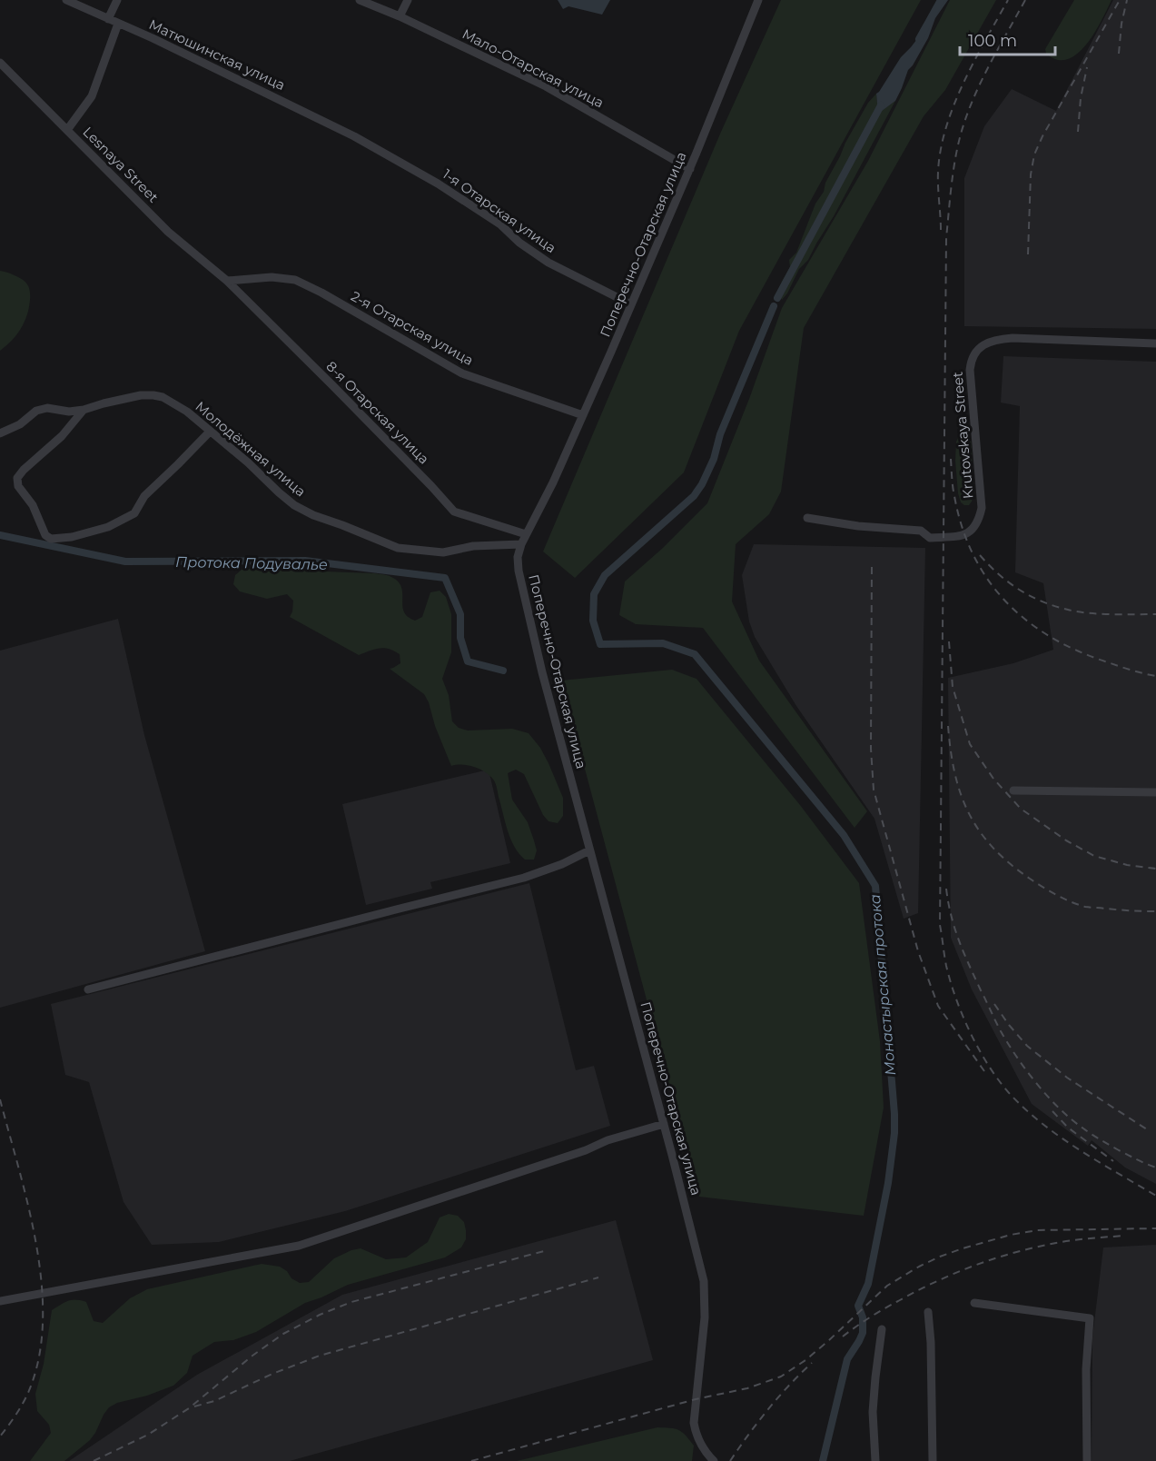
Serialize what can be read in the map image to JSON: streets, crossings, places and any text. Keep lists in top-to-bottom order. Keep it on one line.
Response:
{"streets":{"street":["Матюшинская улица","Мало-Отарская улица","Lesnaya Street","1-я Отарская улица","Поперечно-Отарская улица","2-я Отарская улица","8-я Отарская улица","Krutovskaya Street","Молодёжная улица"]},"crossings":[["Матюшинская улица","1-я Отарская улица"],["Мало-Отарская улица","Поперечно-Отарская улица"],["Lesnaya Street","2-я Отарская улица"],["Lesnaya Street","8-я Отарская улица"],["1-я Отарская улица","Поперечно-Отарская улица"],["Поперечно-Отарская улица","2-я Отарская улица"],["Поперечно-Отарская улица","8-я Отарская улица"],["Поперечно-Отарская улица","Молодёжная улица"],["2-я Отарская улица","8-я Отарская улица"]],"water":["Протока Подувалье","Монастырская протока"],"scale_bar":"100 m"}
